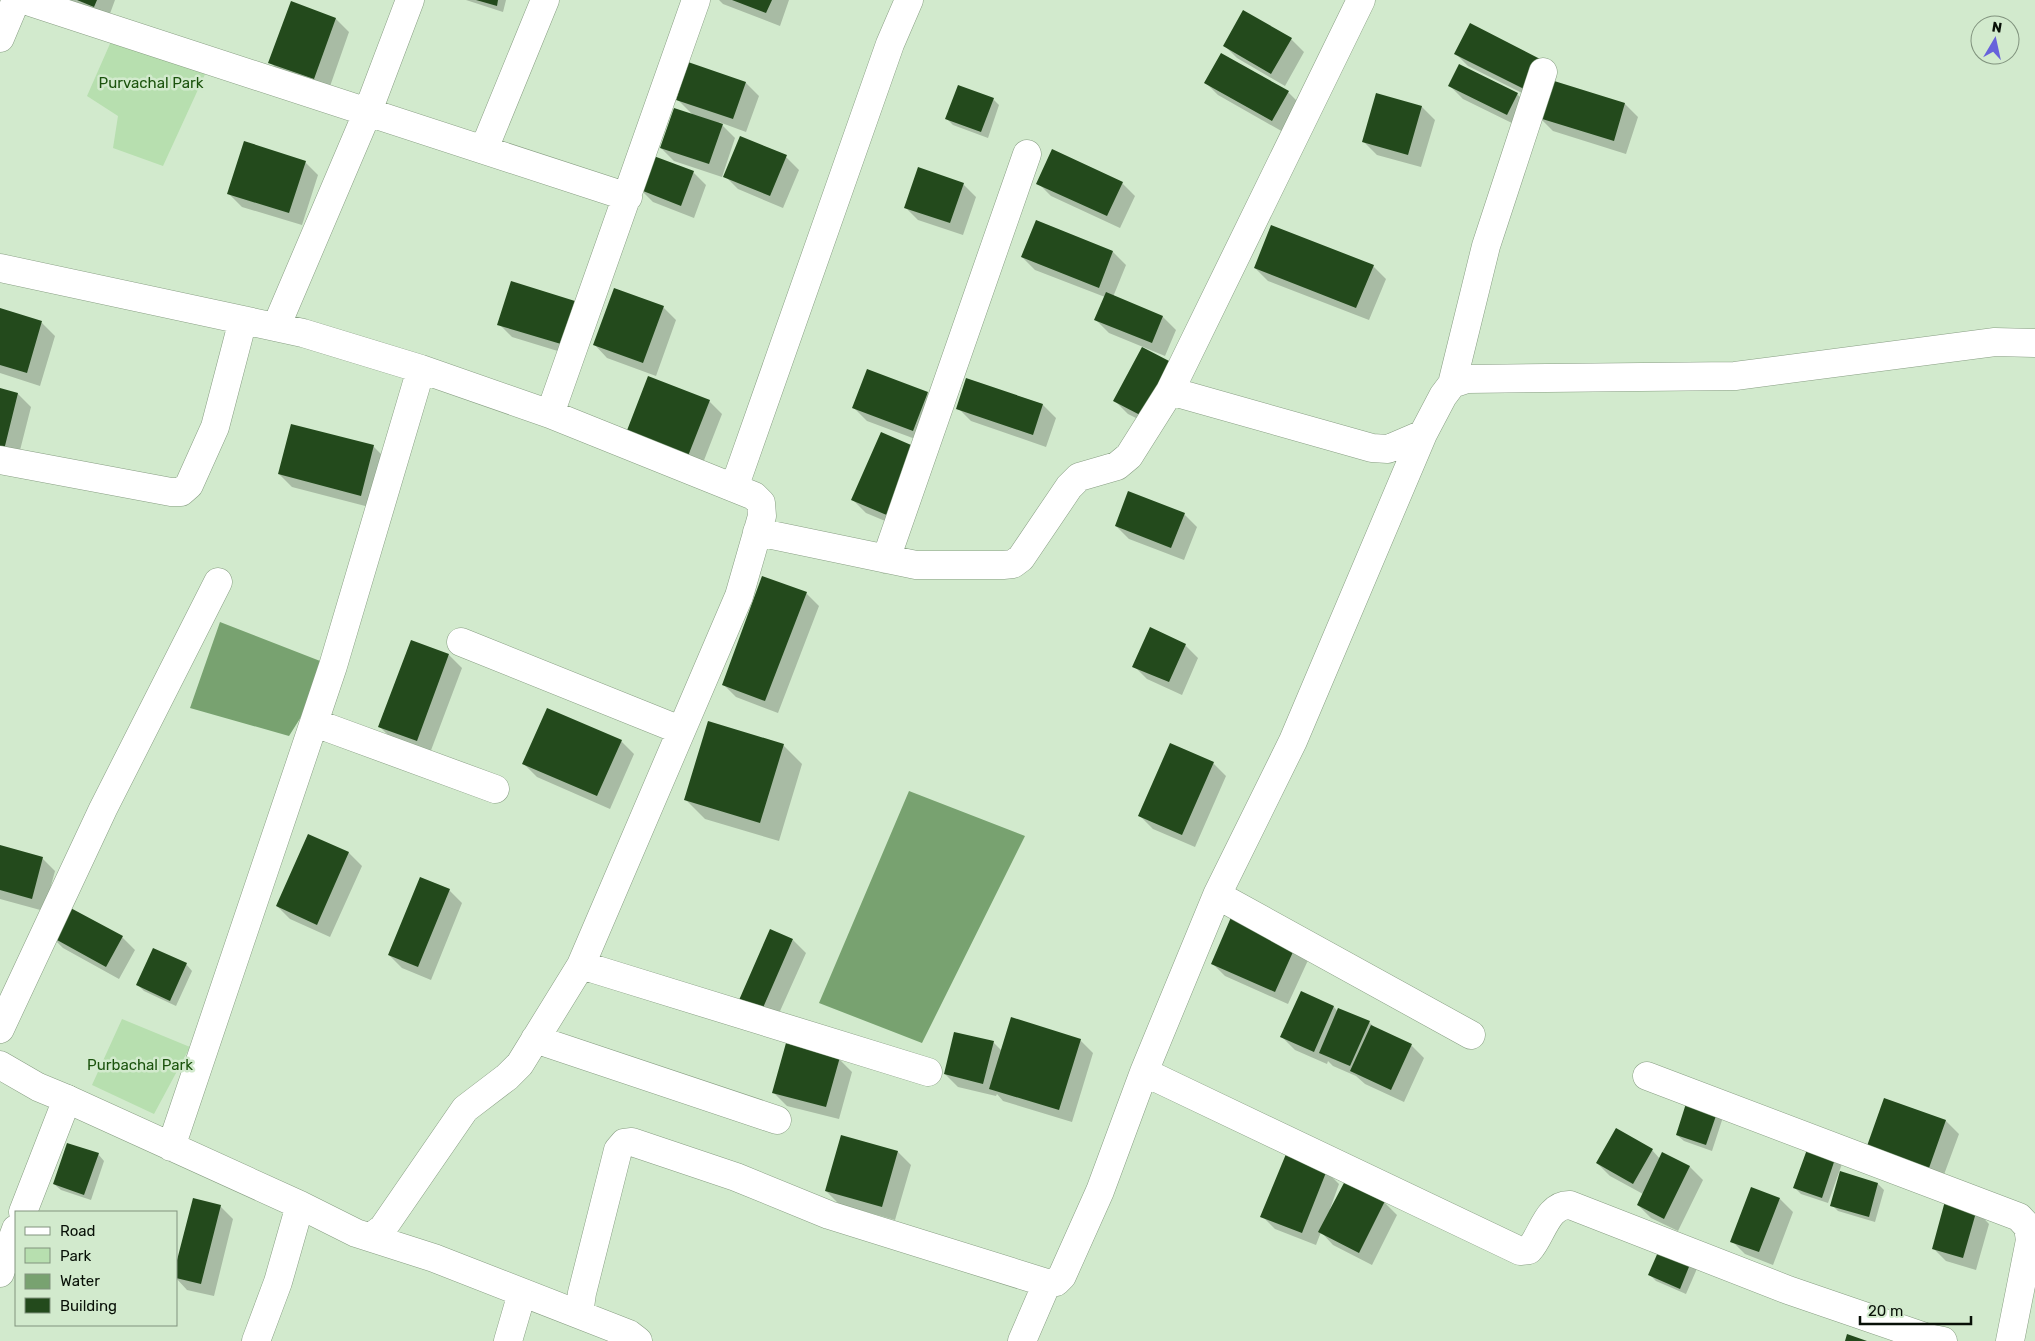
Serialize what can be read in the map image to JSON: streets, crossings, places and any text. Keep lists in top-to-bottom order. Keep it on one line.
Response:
{"parks":["Purvachal Park","Purbachal Park"],"legend":["Road","Park","Water","Building"],"scale_bar":"20 m","north":"top"}
